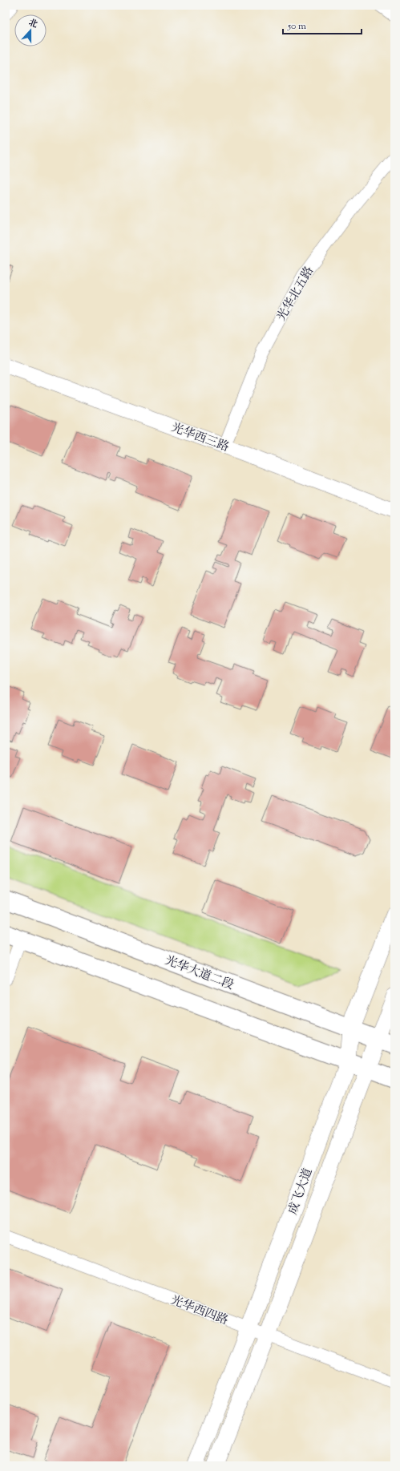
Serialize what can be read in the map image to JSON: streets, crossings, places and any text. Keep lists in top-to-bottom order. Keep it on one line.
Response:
{"streets":{"main road":["光华大道二段","成飞大道"],"street":["光华北五路","光华西三路","光华西四路"]},"crossings":[["光华北五路","光华西三路"],["光华大道二段","成飞大道"],["成飞大道","光华西四路"]],"scale_bar":"50 m","north":"top"}
